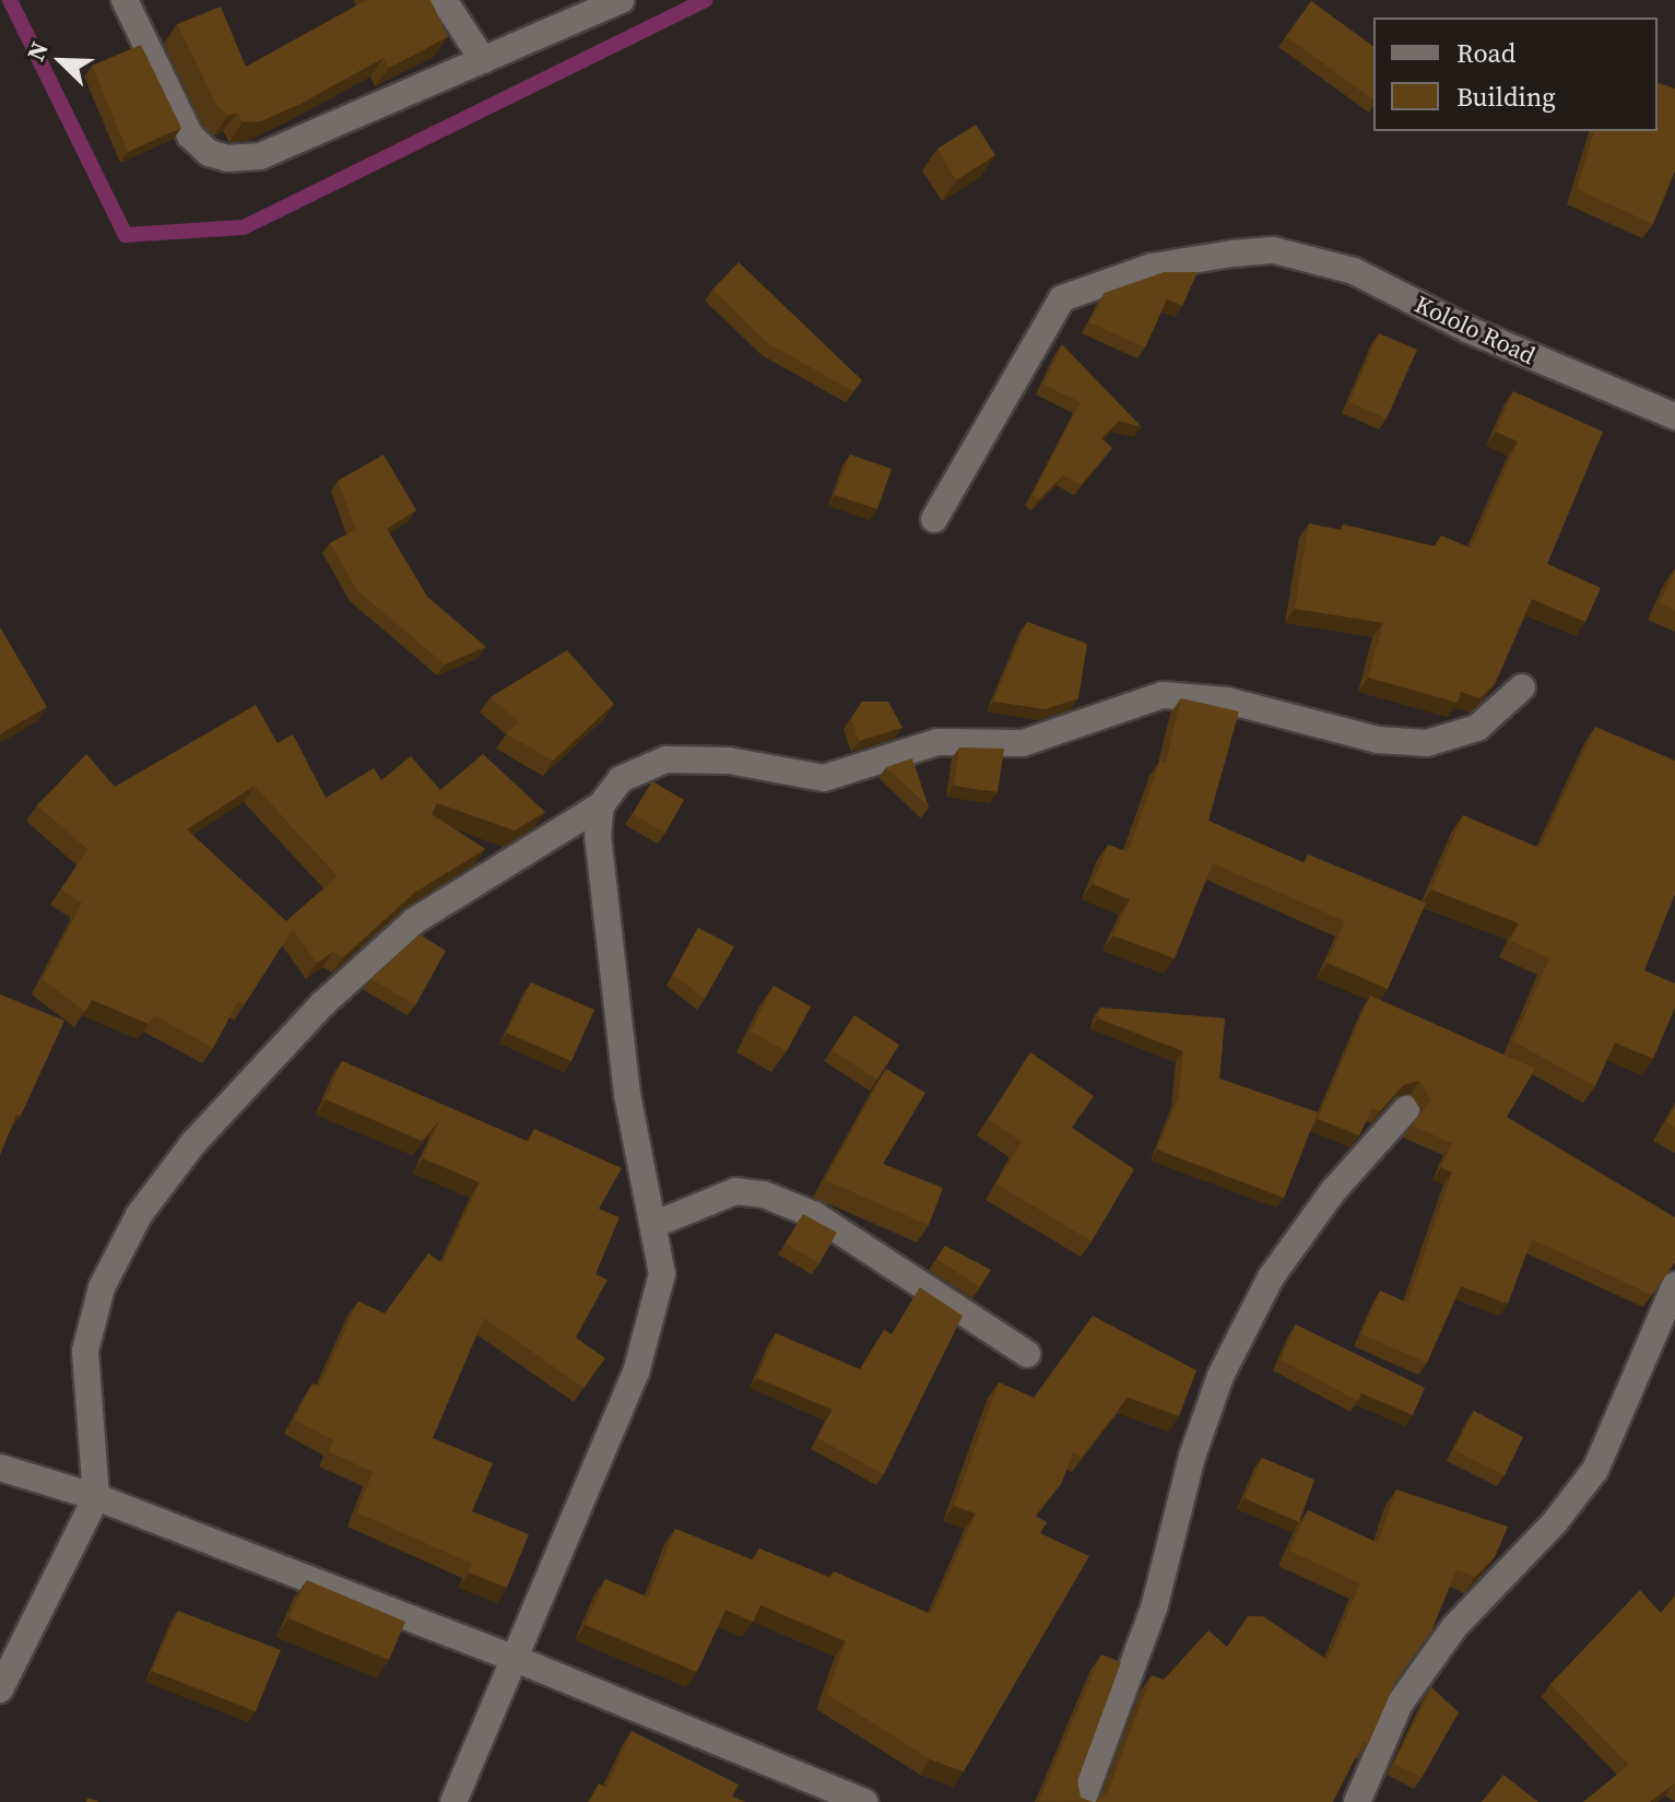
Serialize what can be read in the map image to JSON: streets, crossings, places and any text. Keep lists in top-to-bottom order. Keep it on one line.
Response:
{"streets":{"street":["Kololo Road"]},"legend":["Road","Building"],"north":"top left"}
